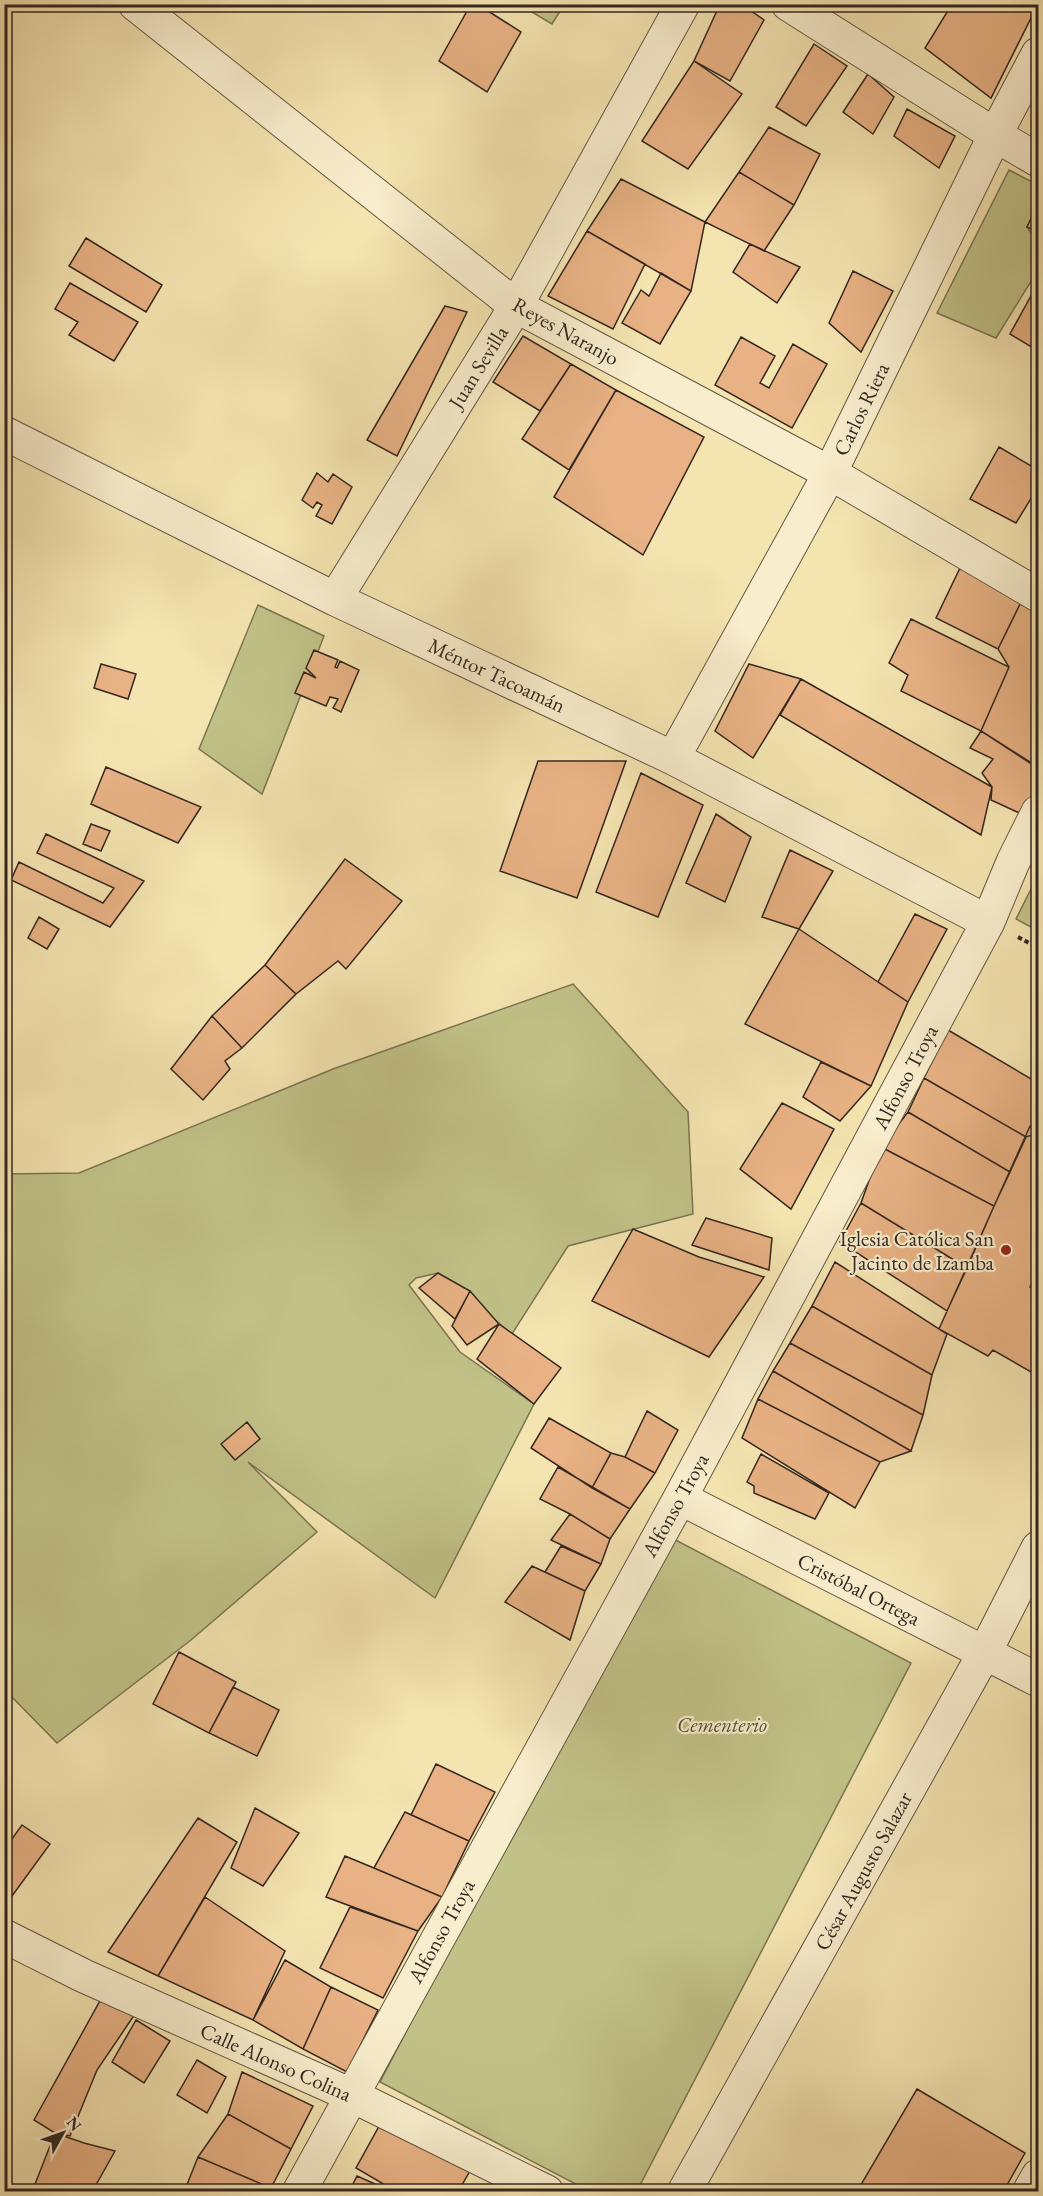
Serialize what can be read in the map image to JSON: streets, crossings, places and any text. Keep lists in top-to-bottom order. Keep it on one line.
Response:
{"streets":{"street":["Reyes Naranjo","Juan Sevilla","Carlos Riera","Méntor Tacoamán","Alfonso Troya","Cristóbal Ortega","César Augusto Salazar","Calle Alonso Colina"]},"crossings":[["Reyes Naranjo","Juan Sevilla"],["Reyes Naranjo","Carlos Riera"],["Juan Sevilla","Méntor Tacoamán"],["Carlos Riera","Méntor Tacoamán"],["Méntor Tacoamán","Alfonso Troya"],["Alfonso Troya","Cristóbal Ortega"],["Alfonso Troya","Calle Alonso Colina"],["Cristóbal Ortega","César Augusto Salazar"]],"parks":["Cementerio"],"places":["Iglesia Católica San Jacinto de Izamba"],"north":"top right"}
